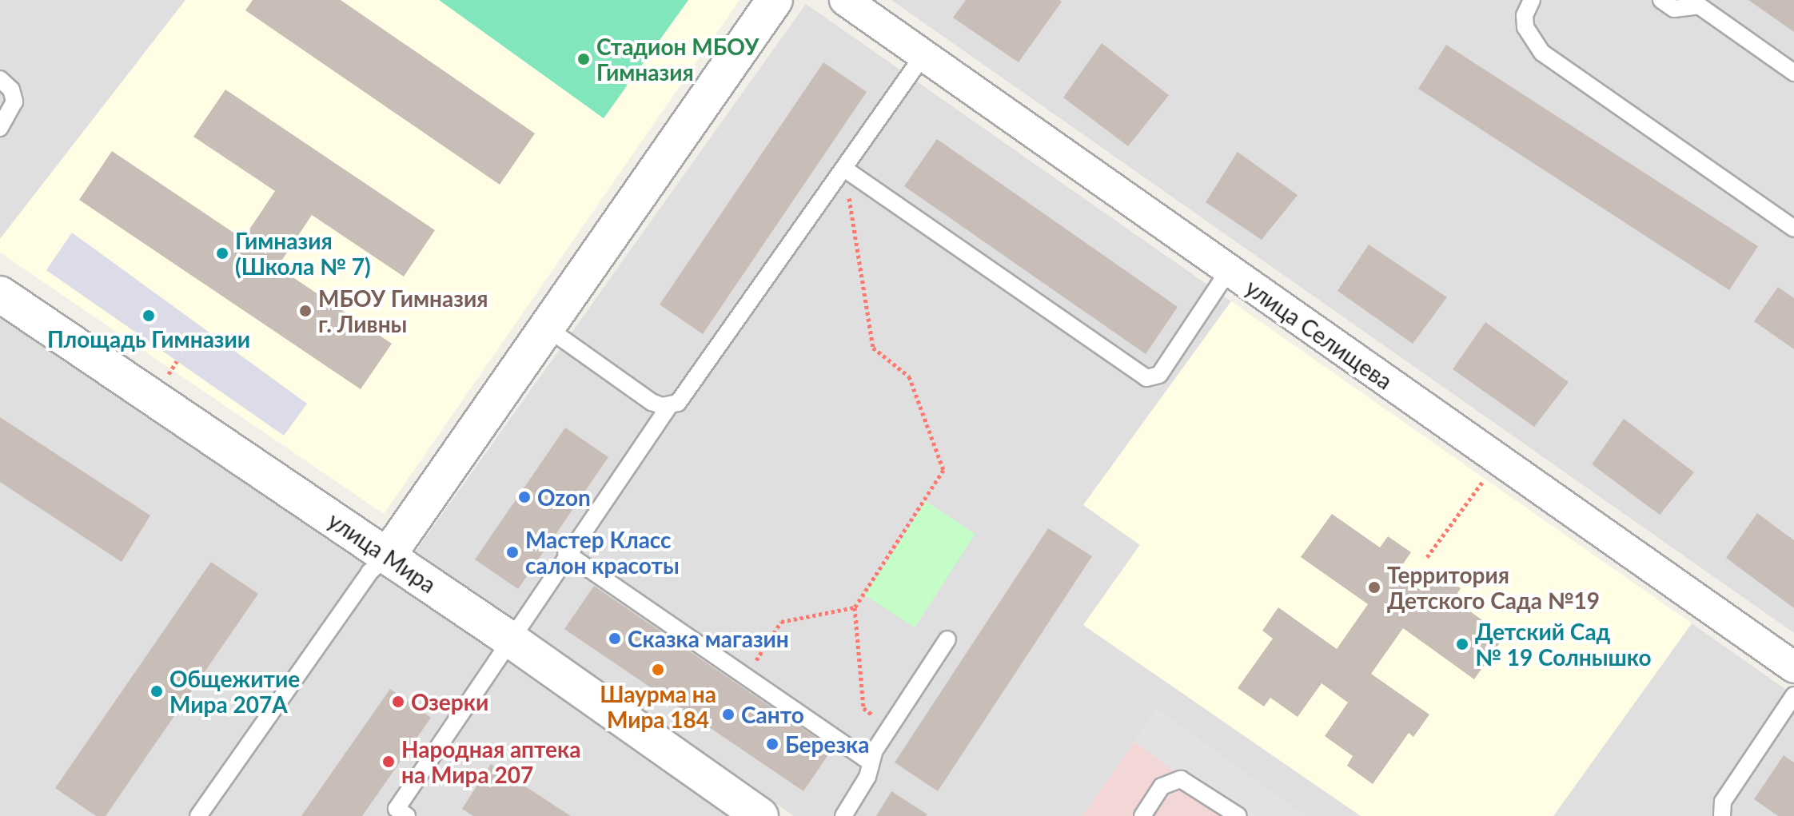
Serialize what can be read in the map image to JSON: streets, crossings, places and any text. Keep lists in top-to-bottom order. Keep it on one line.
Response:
{"streets":{"street":["улица Селищева","улица Мира"]},"places":["Стадион МБОУ Гимназия","Гимназия (Школа № 7)","МБОУ Гимназия г. Ливны","Площадь Гимназии","Ozon","Мастер Класс салон красоты","Территория Детского Сада №19","Сказка магазин","Детский Сад № 19 Солнышко","Шаурма на Мира 184","Общежитие Мира 207А","Озерки","Санто","Березка","Народная аптека на Мира 207"]}
